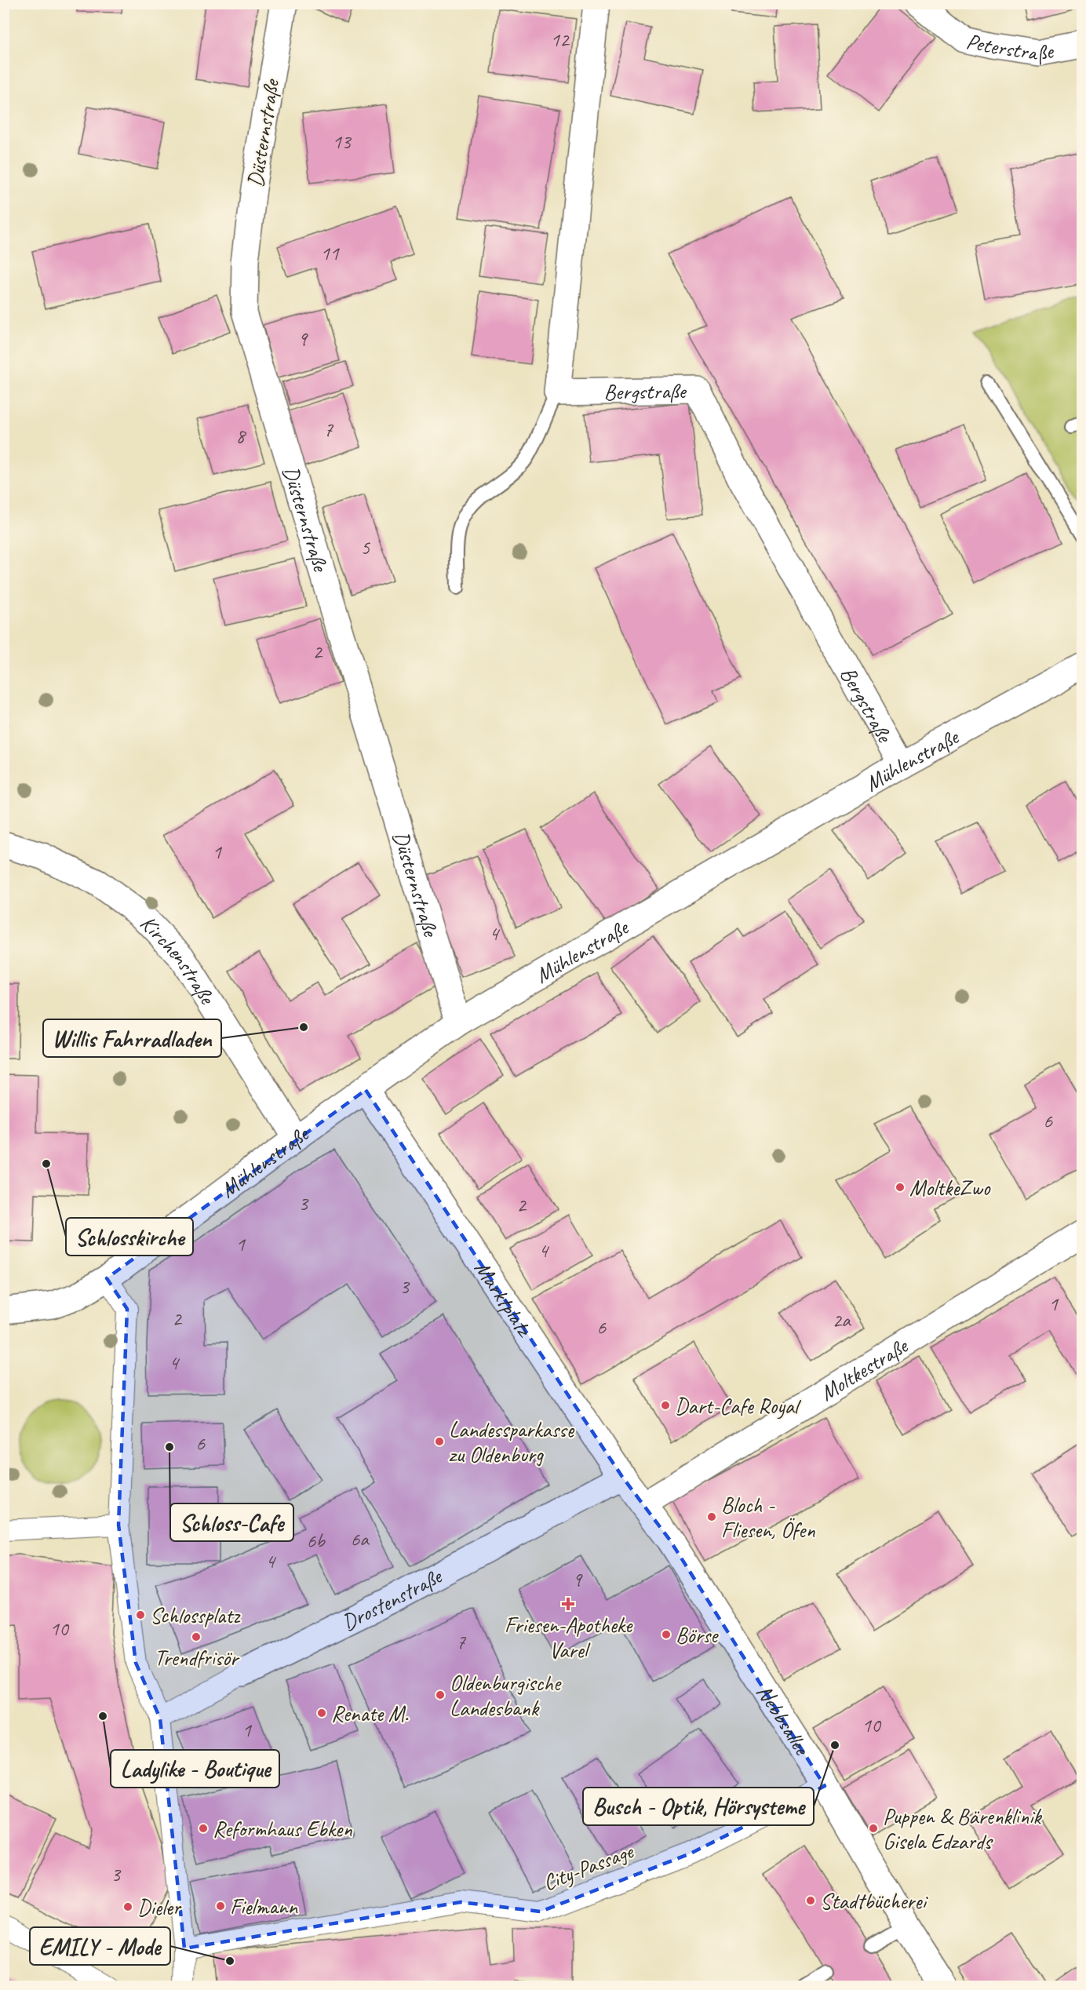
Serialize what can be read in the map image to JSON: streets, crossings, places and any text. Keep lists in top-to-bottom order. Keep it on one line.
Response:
{"streets":{"street":["Peterstraße","Düsternstraße","Bergstraße","Mühlenstraße","Kirchenstraße","Marktplatz","Moltkestraße","Drostenstraße","Nebbsallee","City-Passage"]},"crossings":[["Düsternstraße","Mühlenstraße"],["Bergstraße","Mühlenstraße"],["Mühlenstraße","Kirchenstraße"],["Mühlenstraße","Marktplatz"],["Marktplatz","Moltkestraße"],["Marktplatz","Drostenstraße"],["Marktplatz","Nebbsallee"],["Moltkestraße","Nebbsallee"],["Nebbsallee","City-Passage"]],"places":{"other":["Willis Fahrradladen","Schlosskirche","MoltkeZwo","Dart-Cafe Royal","Landessparkasse zu Oldenburg","Schloss-Cafe","Bloch - Fliesen, Öfen","Schlossplatz","Börse","Trendfrisör","Oldenburgische Landesbank","Renate M.","Ladylike - Boutique","Busch - Optik, Hörsysteme","Reformhaus Ebken","Puppen & Bärenklinik Gisela Edzards","Stadtbücherei","Fielmann","Dieler","EMILY - Mode"],"health":["Friesen-Apotheke Varel"]},"house_numbers":["12","13","11","9","7","8","5","2","1","4","6","3","2","1","4","3","1","2","2a","6","4","6","6a","6b","4","9","10","7","10","1","3"]}
